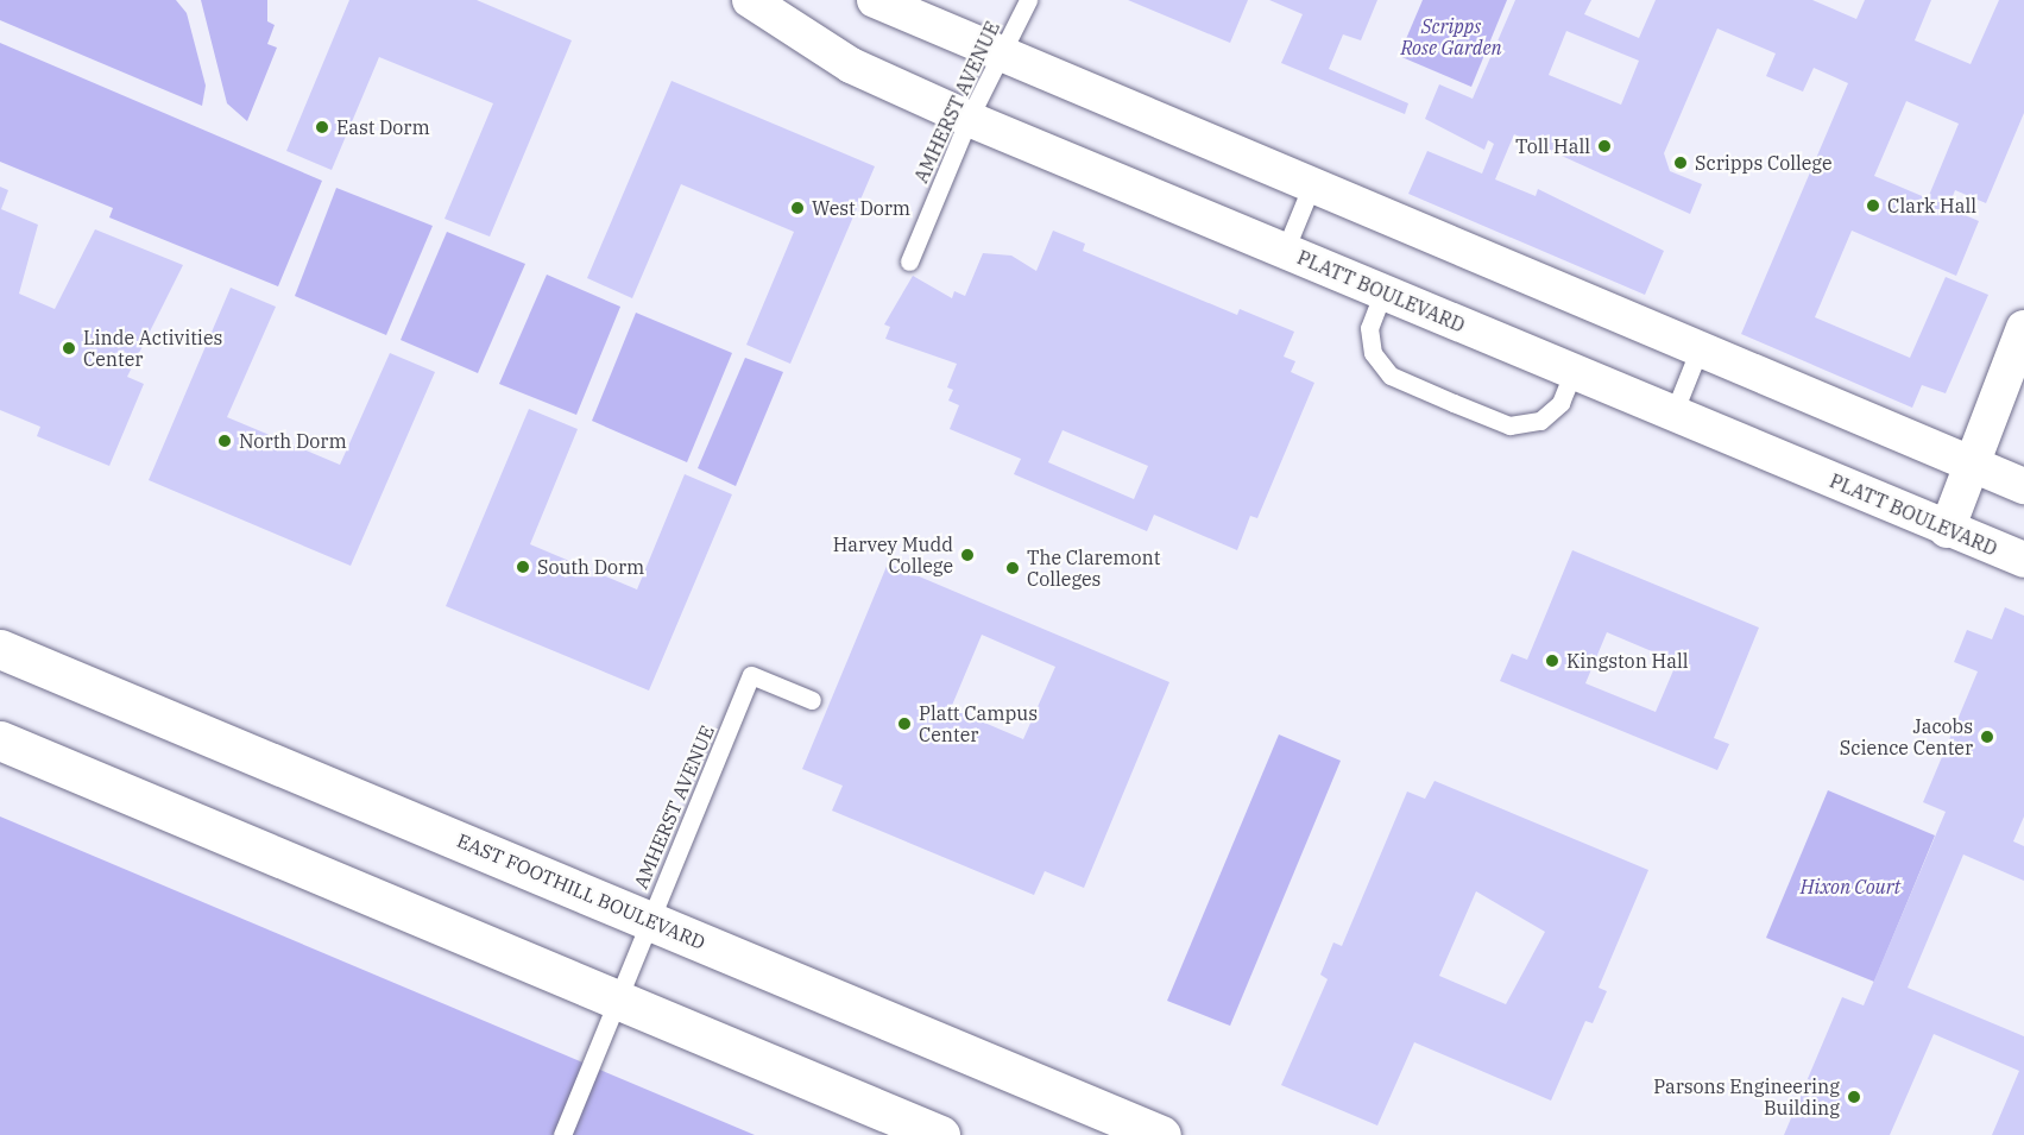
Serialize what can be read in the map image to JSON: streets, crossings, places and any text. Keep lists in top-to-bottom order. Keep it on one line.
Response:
{"streets":{"main road":["EAST FOOTHILL BOULEVARD"],"street":["PLATT BOULEVARD"],"lane":["AMHERST AVENUE"]},"crossings":[["AMHERST AVENUE","PLATT BOULEVARD"],["AMHERST AVENUE","EAST FOOTHILL BOULEVARD"]],"parks":["Scripps Rose Garden","Hixon Court"],"places":["East Dorm","Toll Hall","Scripps College","Clark Hall","West Dorm","Linde Activities Center","North Dorm","Harvey Mudd College","South Dorm","The Claremont Colleges","Kingston Hall","Platt Campus Center","Jacobs Science Center","Parsons Engineering Building"]}
